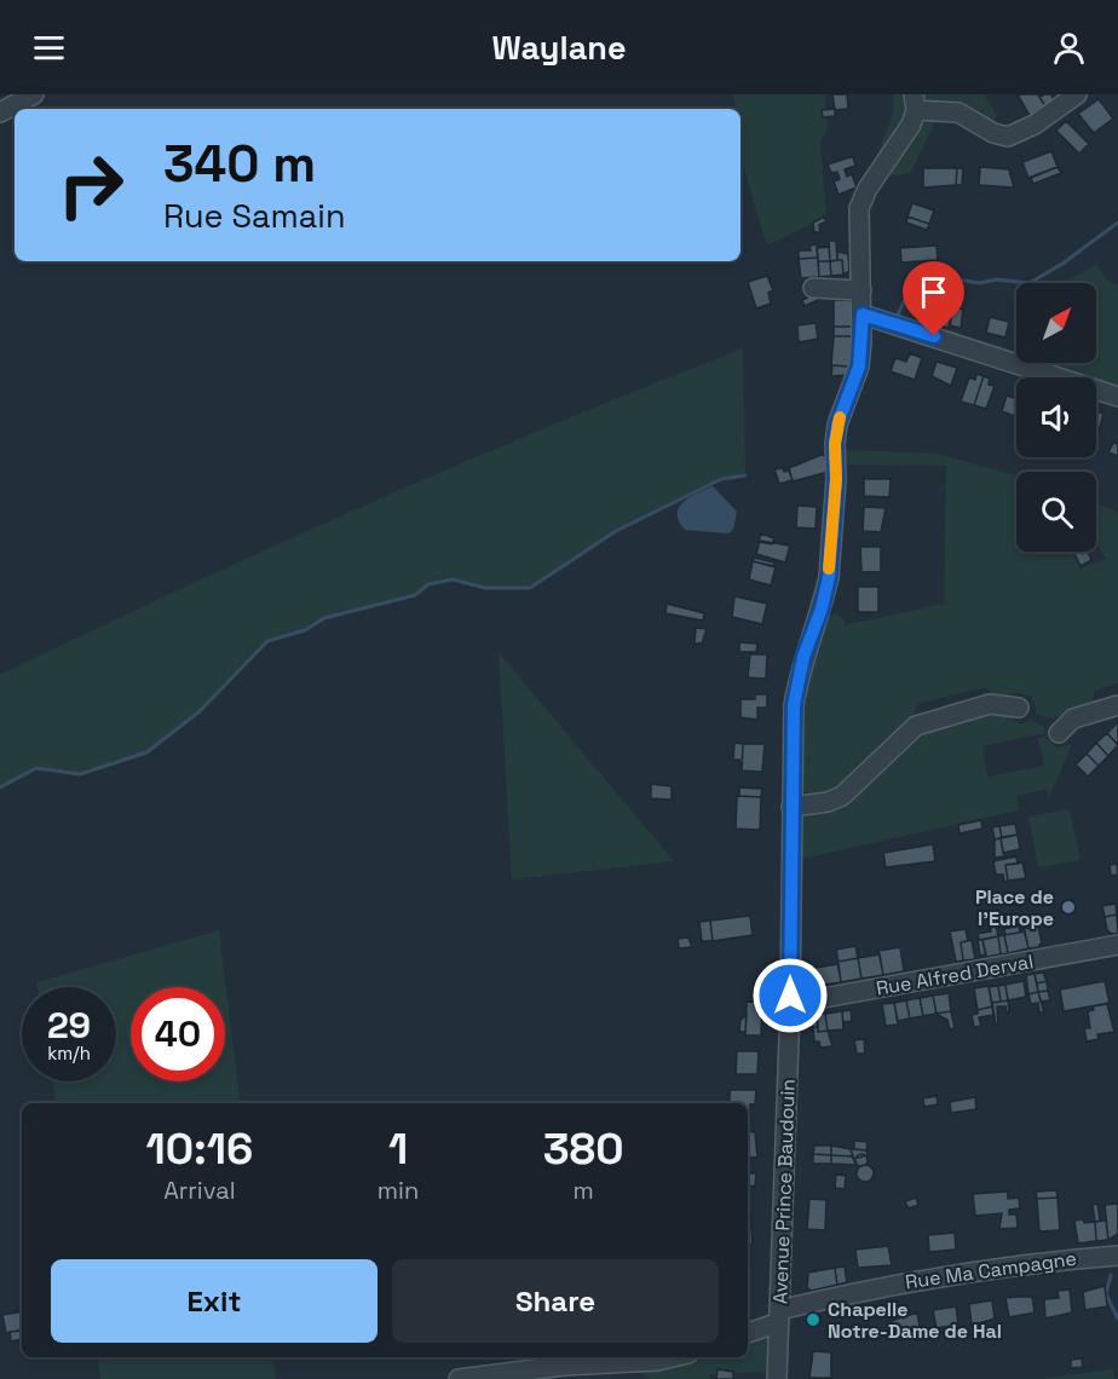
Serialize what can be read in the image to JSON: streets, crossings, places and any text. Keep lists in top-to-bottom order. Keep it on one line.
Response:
{"streets":{"street":["Rue Alfred Derval","Avenue Prince Baudouin","Rue Ma Campagne"]},"crossings":[["Rue Alfred Derval","Avenue Prince Baudouin"],["Avenue Prince Baudouin","Rue Ma Campagne"]],"places":["Place de l'Europe","Chapelle Notre-Dame de Hal"],"north":"top right","page":{"header":"Waylane","turn":["340 m","Rue Samain"],"speed":"29 km/h","limit":"40","eta":["10:16","Arrival","1","min","380","m"],"buttons":["Exit","Share"]}}
